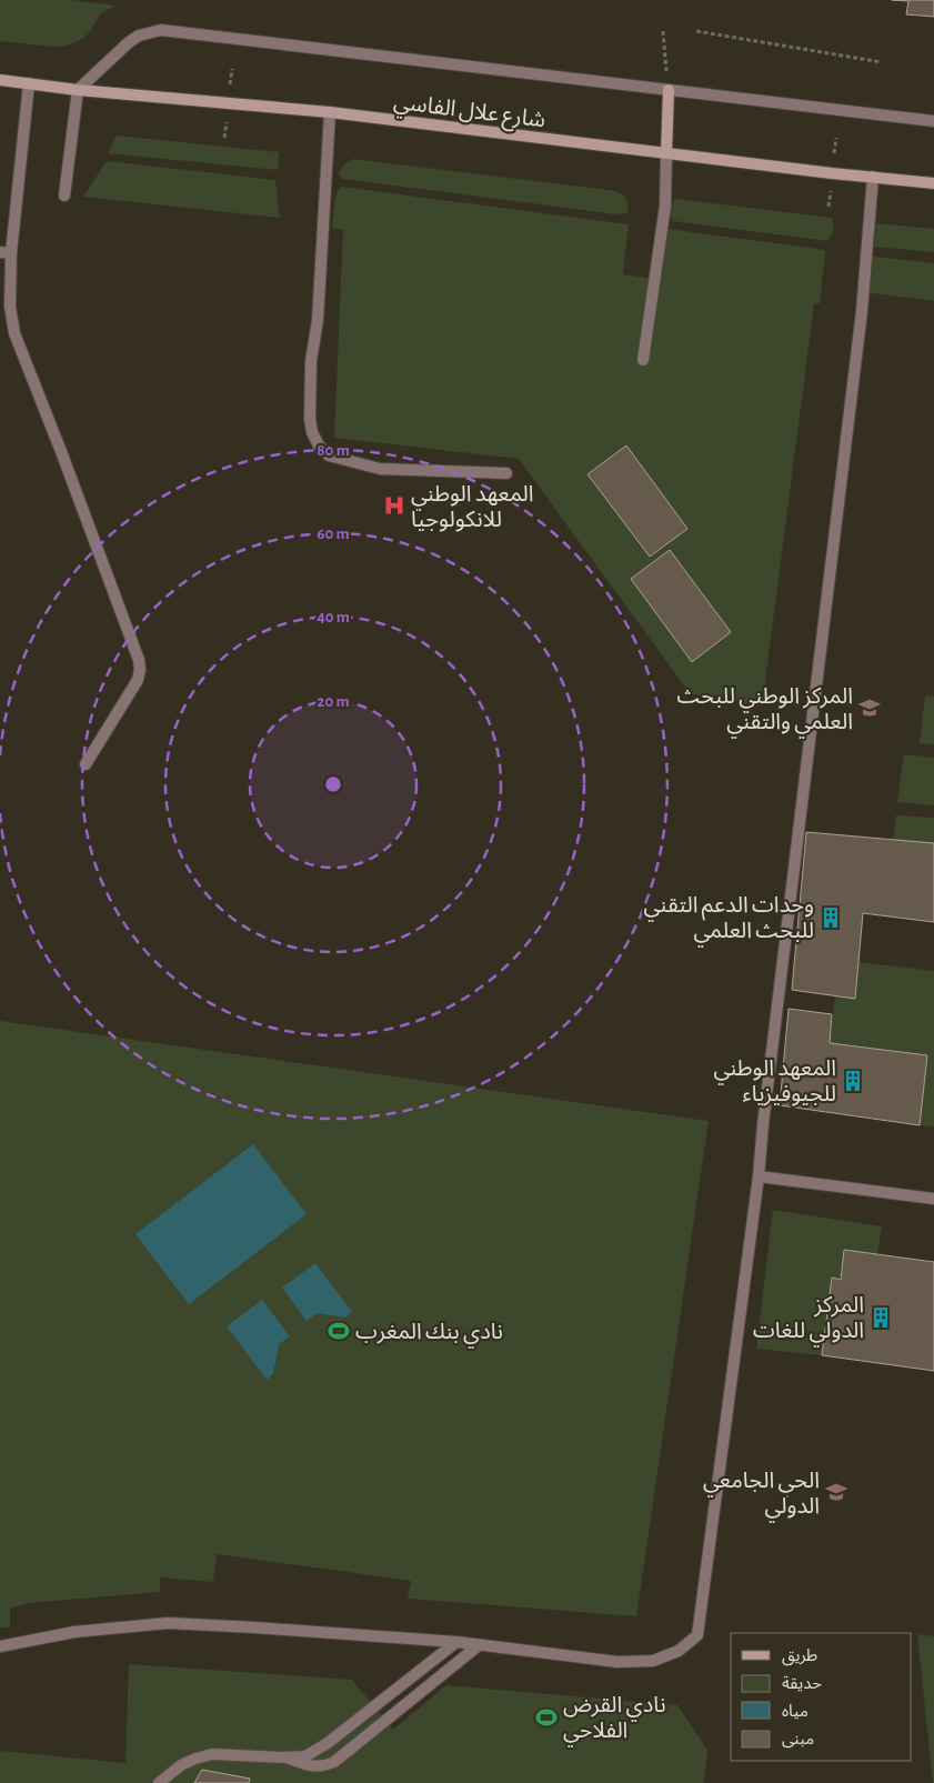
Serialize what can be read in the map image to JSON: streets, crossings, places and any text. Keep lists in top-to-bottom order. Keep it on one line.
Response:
{"streets":{"street":["شارع علال الفاسي"]},"places":{"hospital":["المعهد الوطني للانكولوجيا"],"school or university":["المركز الوطني للبحث العلمي والتقني","الحي الجامعي الدولي"],"building":["وحدات الدعم التقني للبحث العلمي","المعهد الوطني للجيوفيزياء","المركز الدولي للغات"],"sports":["نادي بنك المغرب","نادي القرض الفلاحي"]},"legend":["طريق","حديقة","مياه","مبنى"],"rings":["80 m","60 m","40 m","20 m"]}
